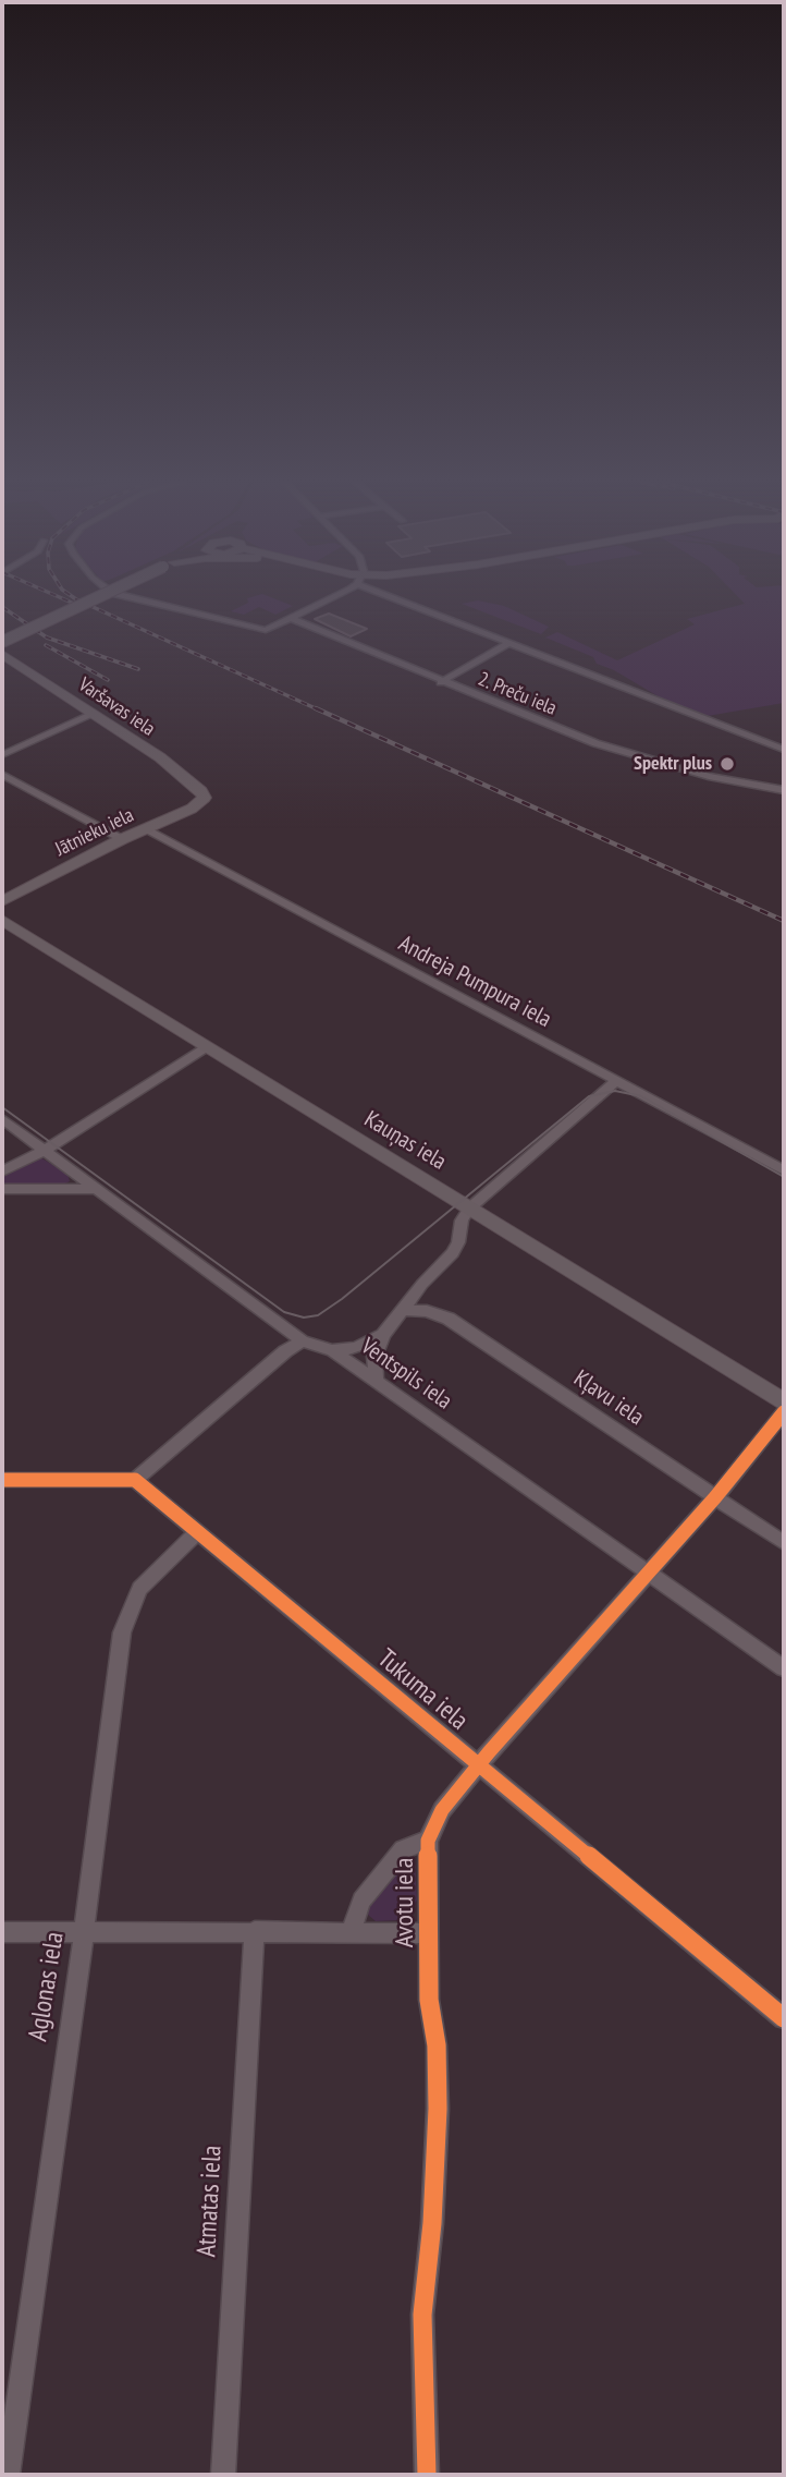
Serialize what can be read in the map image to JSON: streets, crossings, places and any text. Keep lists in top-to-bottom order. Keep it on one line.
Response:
{"streets":{"street":["2. Preču iela","Varšavas iela","Jātnieku iela","Andreja Pumpura iela","Kauņas iela","Ventspils iela","Kļavu iela","Tukuma iela","Avotu iela","Aglonas iela","Atmatas iela"]},"crossings":[["Varšavas iela","Jātnieku iela"],["Jātnieku iela","Andreja Pumpura iela"],["Ventspils iela","Avotu iela"],["Kļavu iela","Avotu iela"],["Tukuma iela","Avotu iela"],["Tukuma iela","Aglonas iela"]],"places":["Spektr plus"]}
